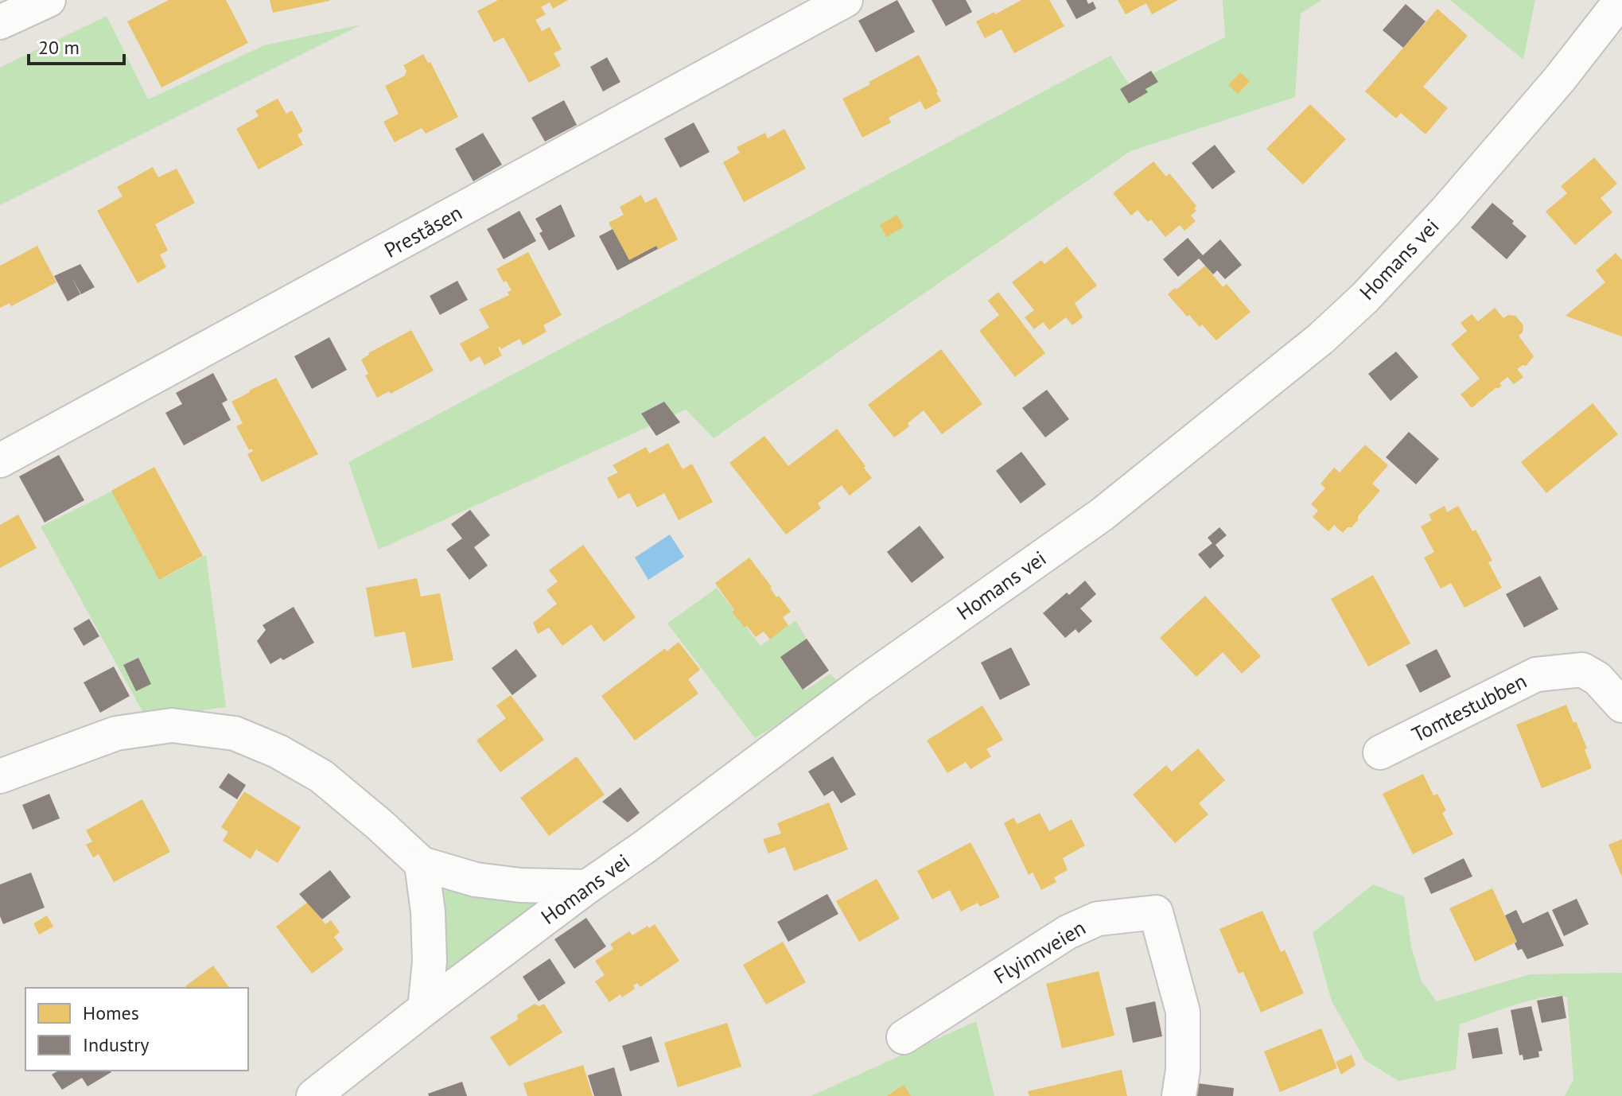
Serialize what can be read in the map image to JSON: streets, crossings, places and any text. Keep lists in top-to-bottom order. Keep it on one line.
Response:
{"streets":{"street":["Preståsen","Homans vei","Tomtestubben","Flyinnveien"]},"legend":["Homes","Industry"],"scale_bar":"20 m"}
